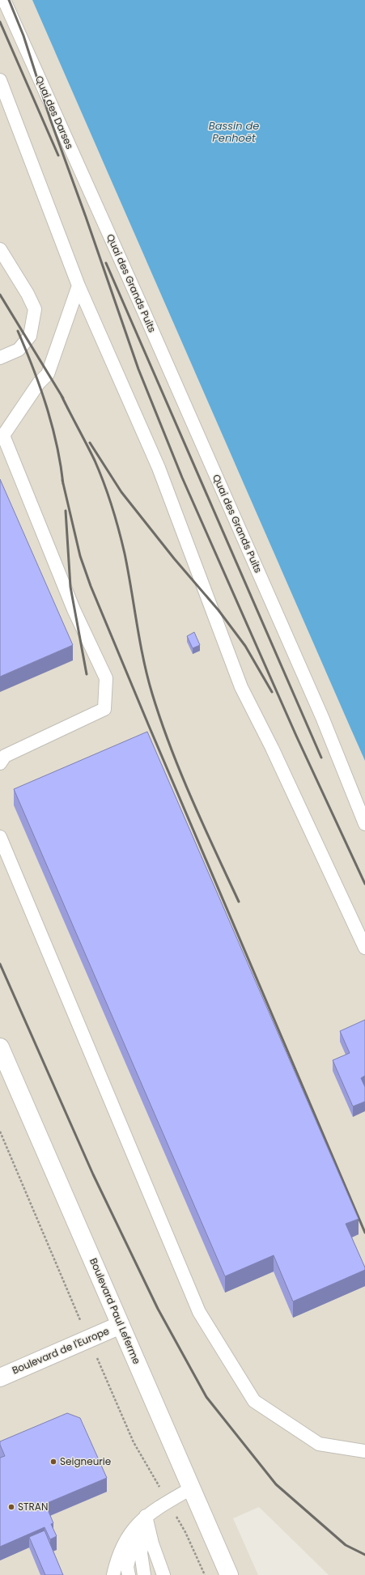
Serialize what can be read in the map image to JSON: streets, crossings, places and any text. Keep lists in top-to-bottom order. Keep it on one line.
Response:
{"streets":{"main road":["Boulevard Paul Leferme","Boulevard de l'Europe"],"lane":["Quai des Darses","Quai des Grands Puits"]},"crossings":[["Quai des Darses","Quai des Grands Puits"],["Boulevard Paul Leferme","Boulevard de l'Europe"]],"water":["Bassin de Penhoët"],"places":["Seigneurie","STRAN"]}
